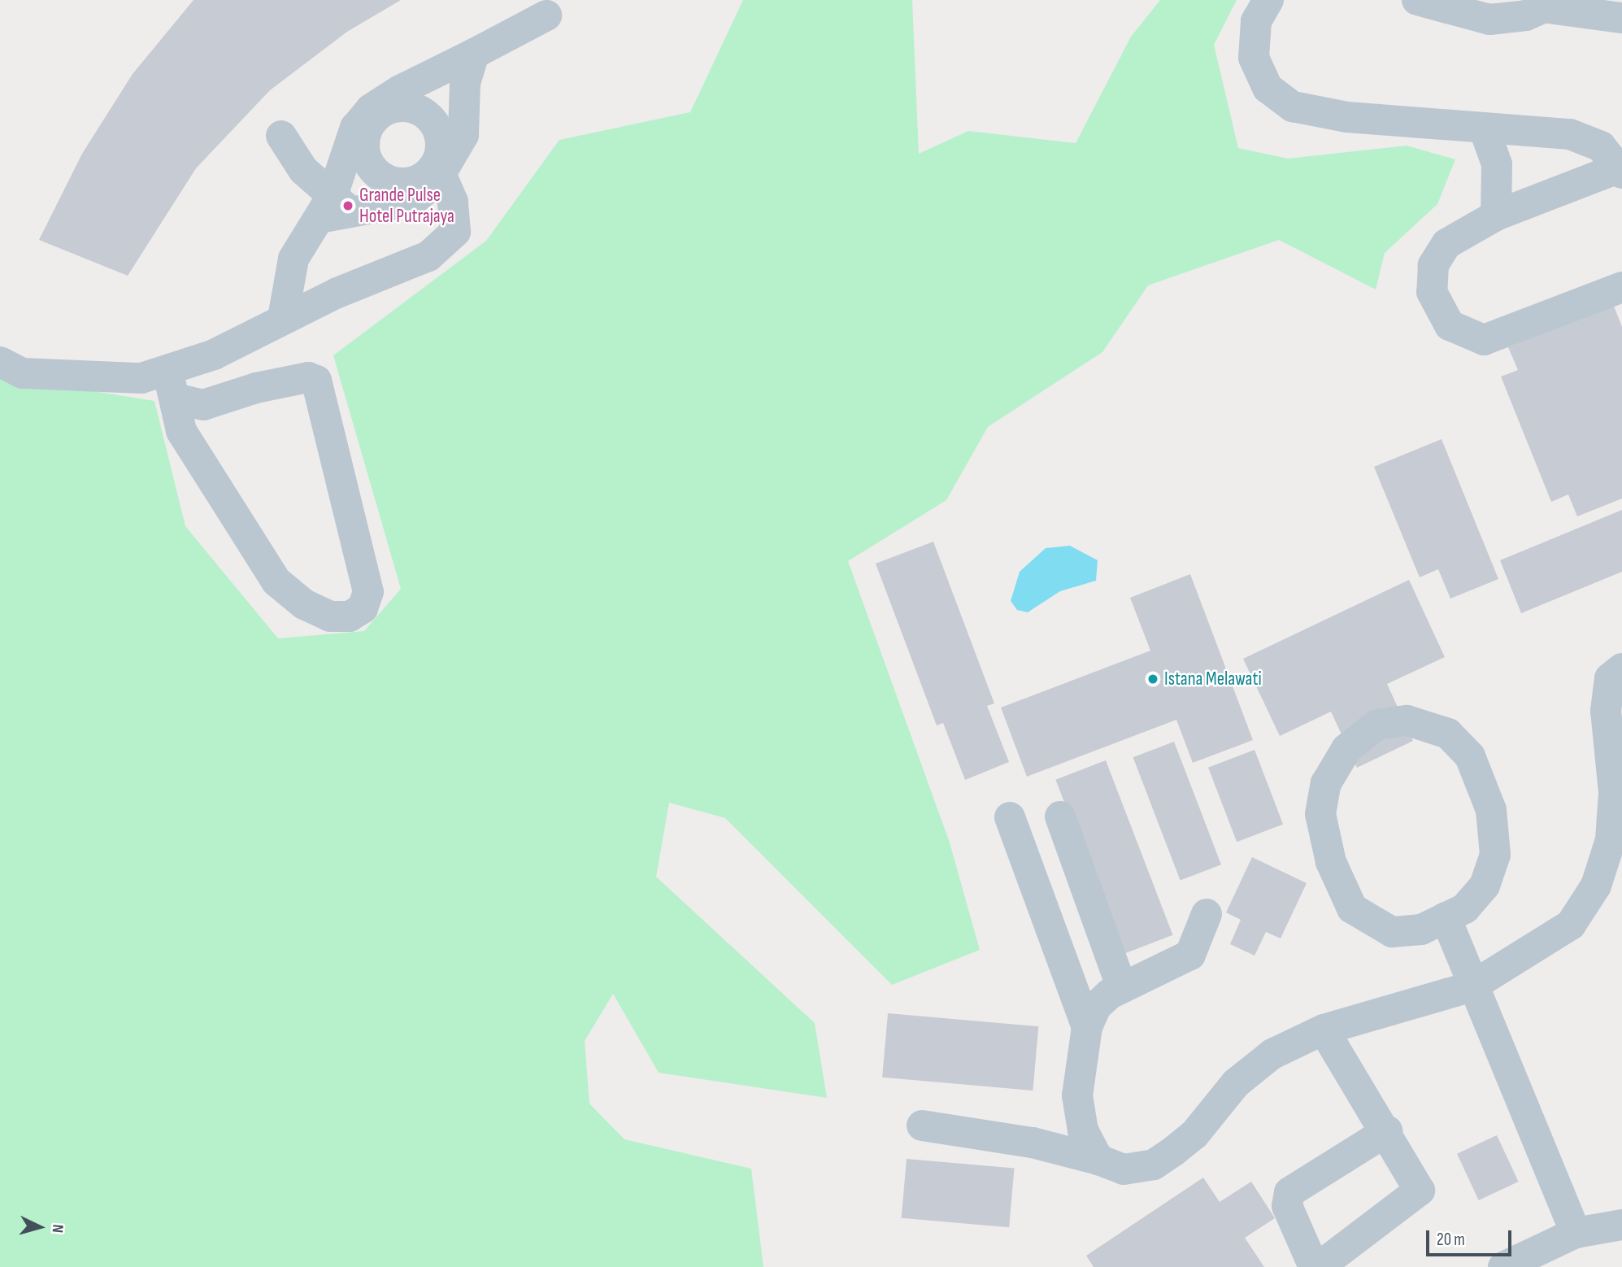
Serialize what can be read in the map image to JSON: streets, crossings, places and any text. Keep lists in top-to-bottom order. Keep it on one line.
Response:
{"places":["Grande Pulse Hotel Putrajaya","Istana Melawati"],"scale_bar":"20 m","north":"right"}
